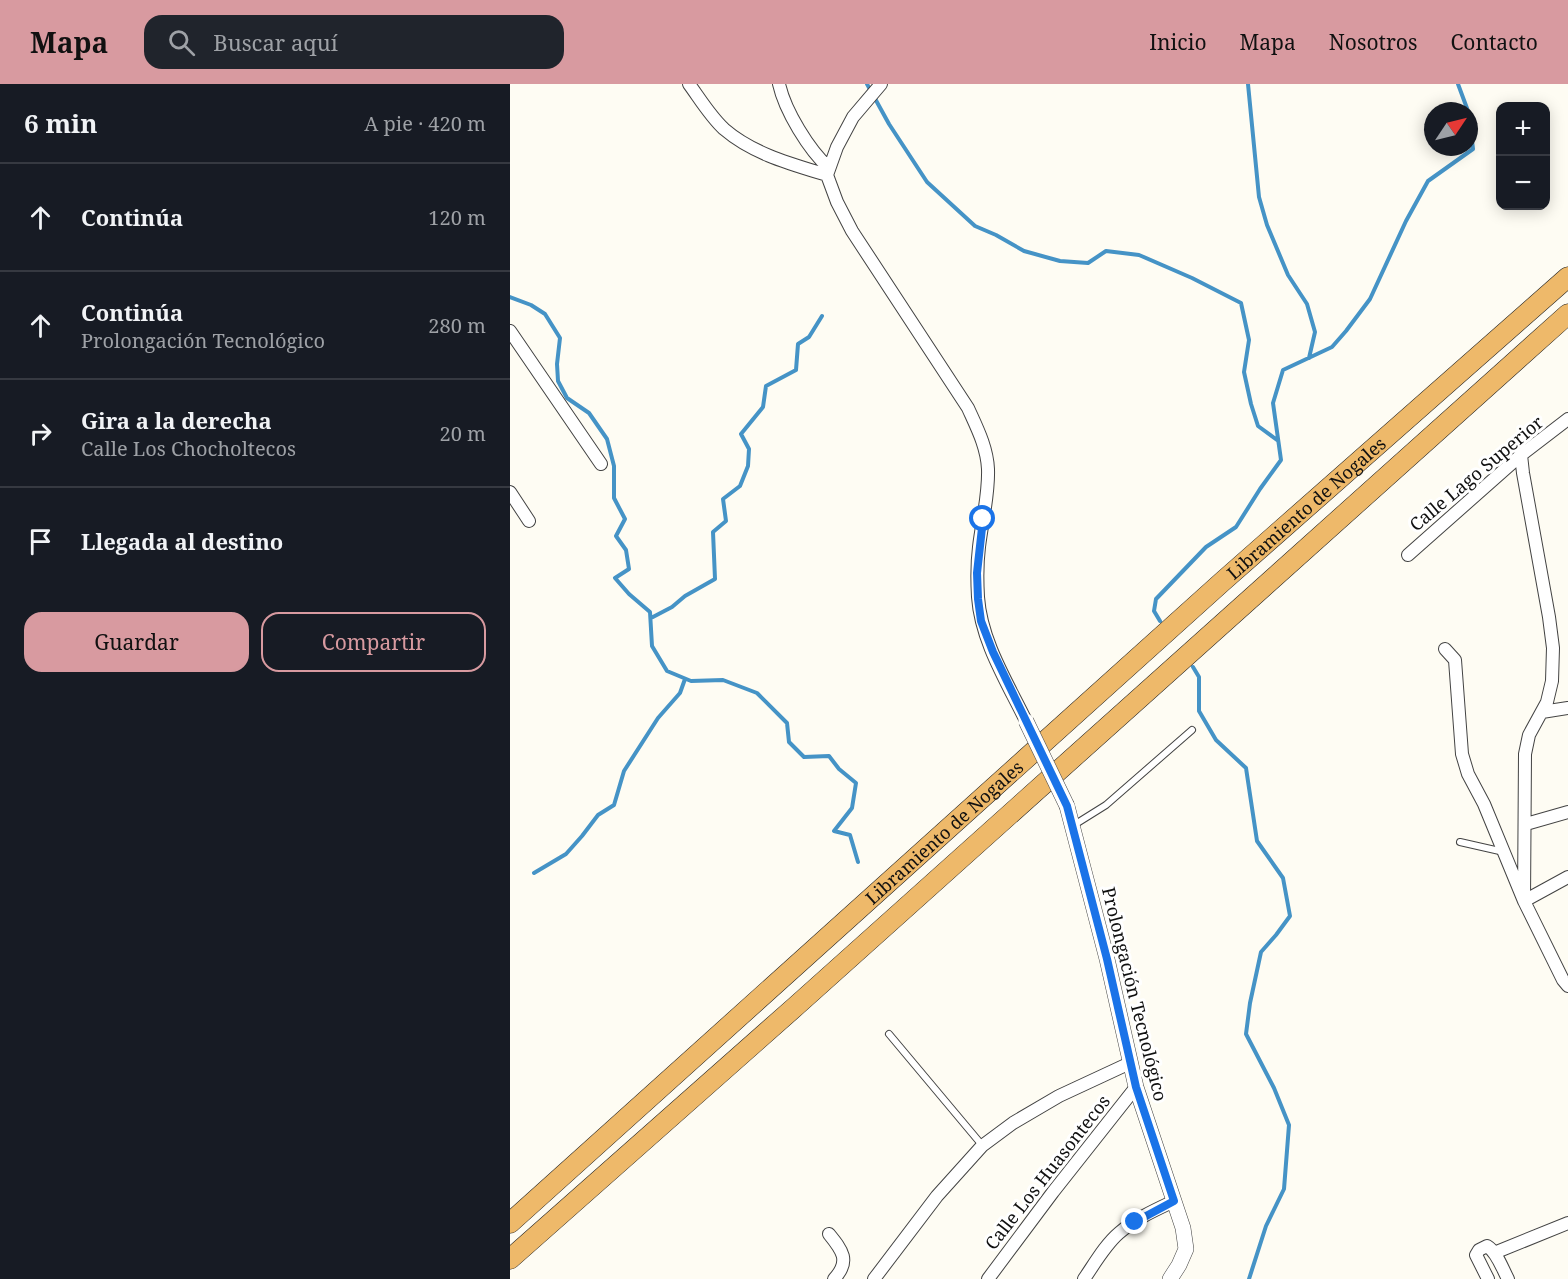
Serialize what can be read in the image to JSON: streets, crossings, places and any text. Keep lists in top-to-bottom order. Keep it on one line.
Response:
{"streets":{"highway":["Libramiento de Nogales"],"street":["Calle Lago Superior","Prolongación Tecnológico","Calle Los Huasontecos"]},"crossings":[["Prolongación Tecnológico","Calle Los Huasontecos"]],"north":"top right","page":{"header":"Mapa","search":"Buscar aquí","nav":["Inicio","Mapa","Nosotros","Contacto"],"heading":["6 min","A pie · 420 m"],"map_buttons":["+","−"],"list":[["Continúa","120 m"],["Continúa","Prolongación Tecnológico","280 m"],["Gira a la derecha","Calle Los Chocholtecos","20 m"],"Llegada al destino"],"buttons":["Guardar","Compartir"]}}
